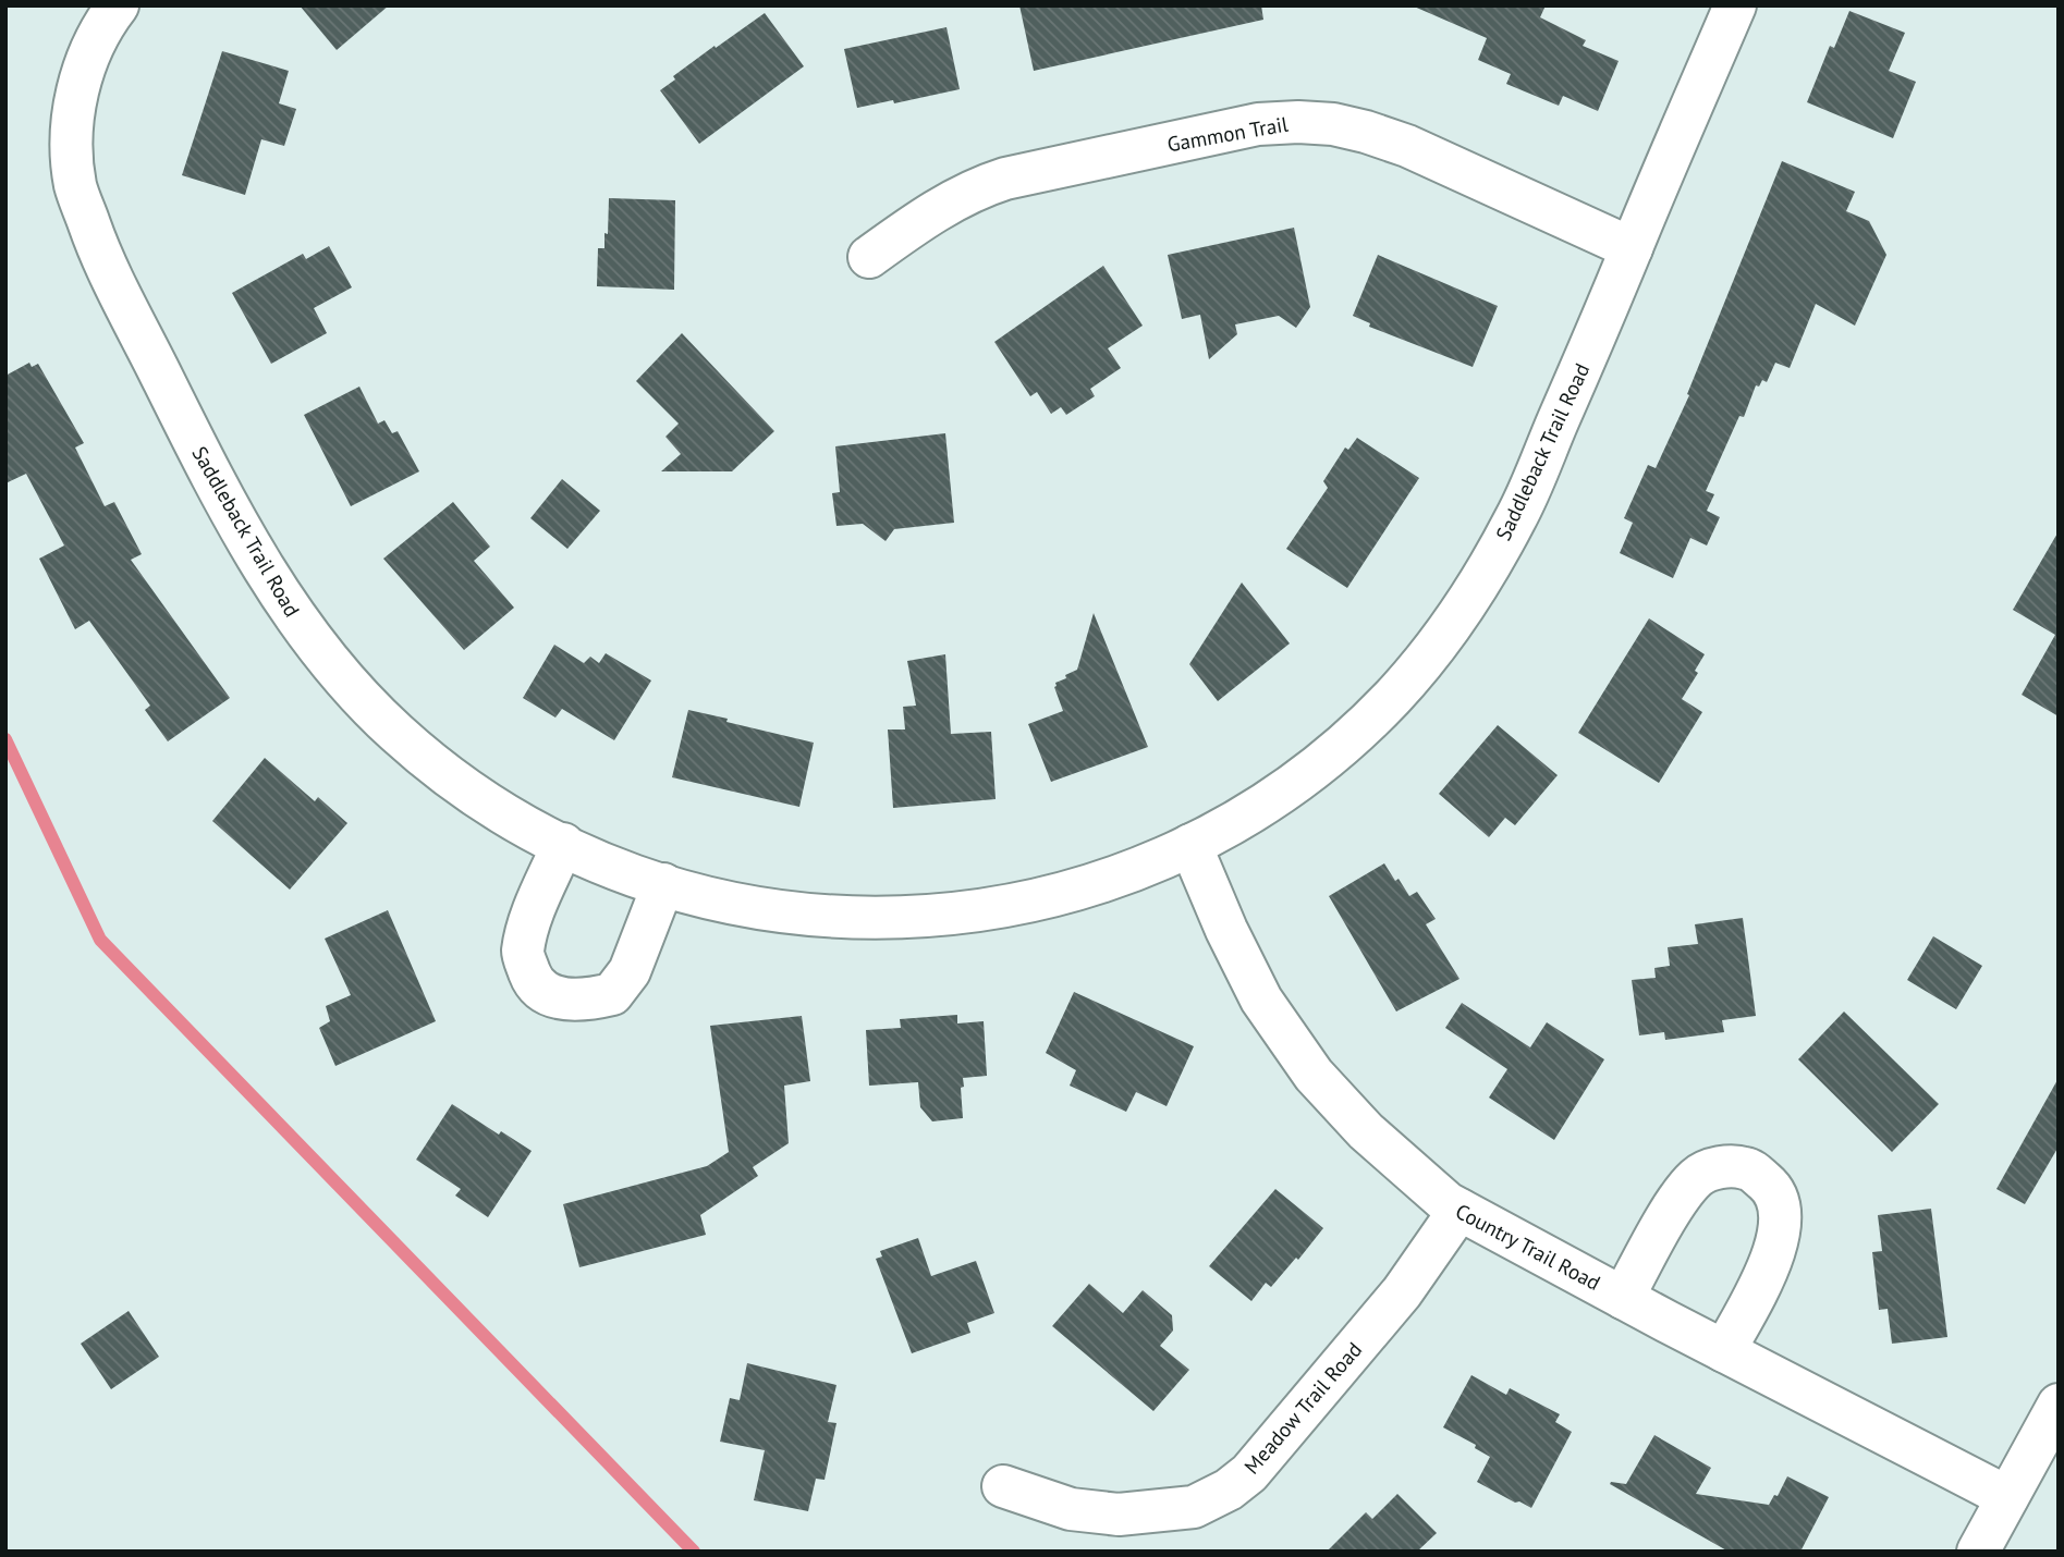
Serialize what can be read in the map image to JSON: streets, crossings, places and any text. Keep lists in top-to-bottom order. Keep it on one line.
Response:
{"streets":{"street":["Gammon Trail","Saddleback Trail Road","Country Trail Road","Meadow Trail Road"]},"crossings":[["Gammon Trail","Saddleback Trail Road"],["Saddleback Trail Road","Country Trail Road"],["Country Trail Road","Meadow Trail Road"]]}
